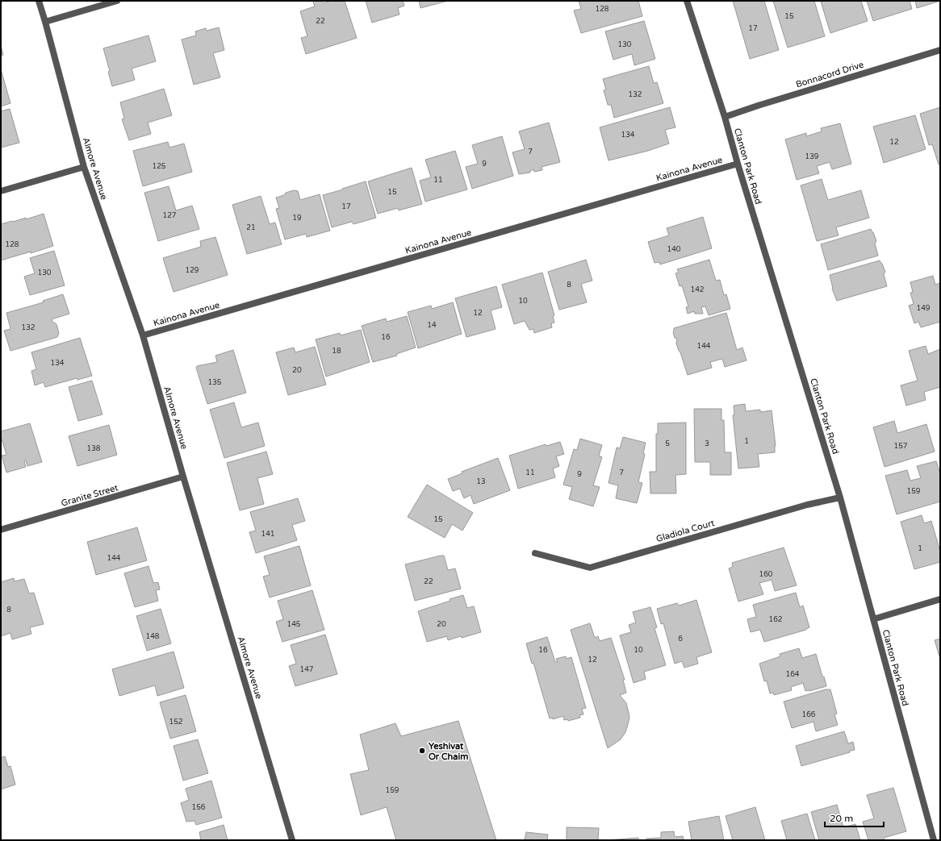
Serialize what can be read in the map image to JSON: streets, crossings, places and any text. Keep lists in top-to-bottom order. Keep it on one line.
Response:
{"streets":{"street":["Bonnacord Drive","Clanton Park Road","Almore Avenue","Kainona Avenue","Granite Street","Gladiola Court"]},"crossings":[["Bonnacord Drive","Clanton Park Road"],["Clanton Park Road","Kainona Avenue"],["Clanton Park Road","Gladiola Court"],["Almore Avenue","Kainona Avenue"],["Almore Avenue","Granite Street"]],"places":["Yeshivat Or Chaim"],"house_numbers":["128","15","22","17","130","132","134","12","7","139","9","125","11","15","17","127","19","21","128","140","129","130","8","142","10","149","12","14","132","16","144","18","134","20","135","1","5","3","157","138","11","7","9","13","159","15","141","1","144","160","22","8","162","145","20","148","6","16","10","12","147","164","166","152","159","156"],"scale_bar":"20 m"}
